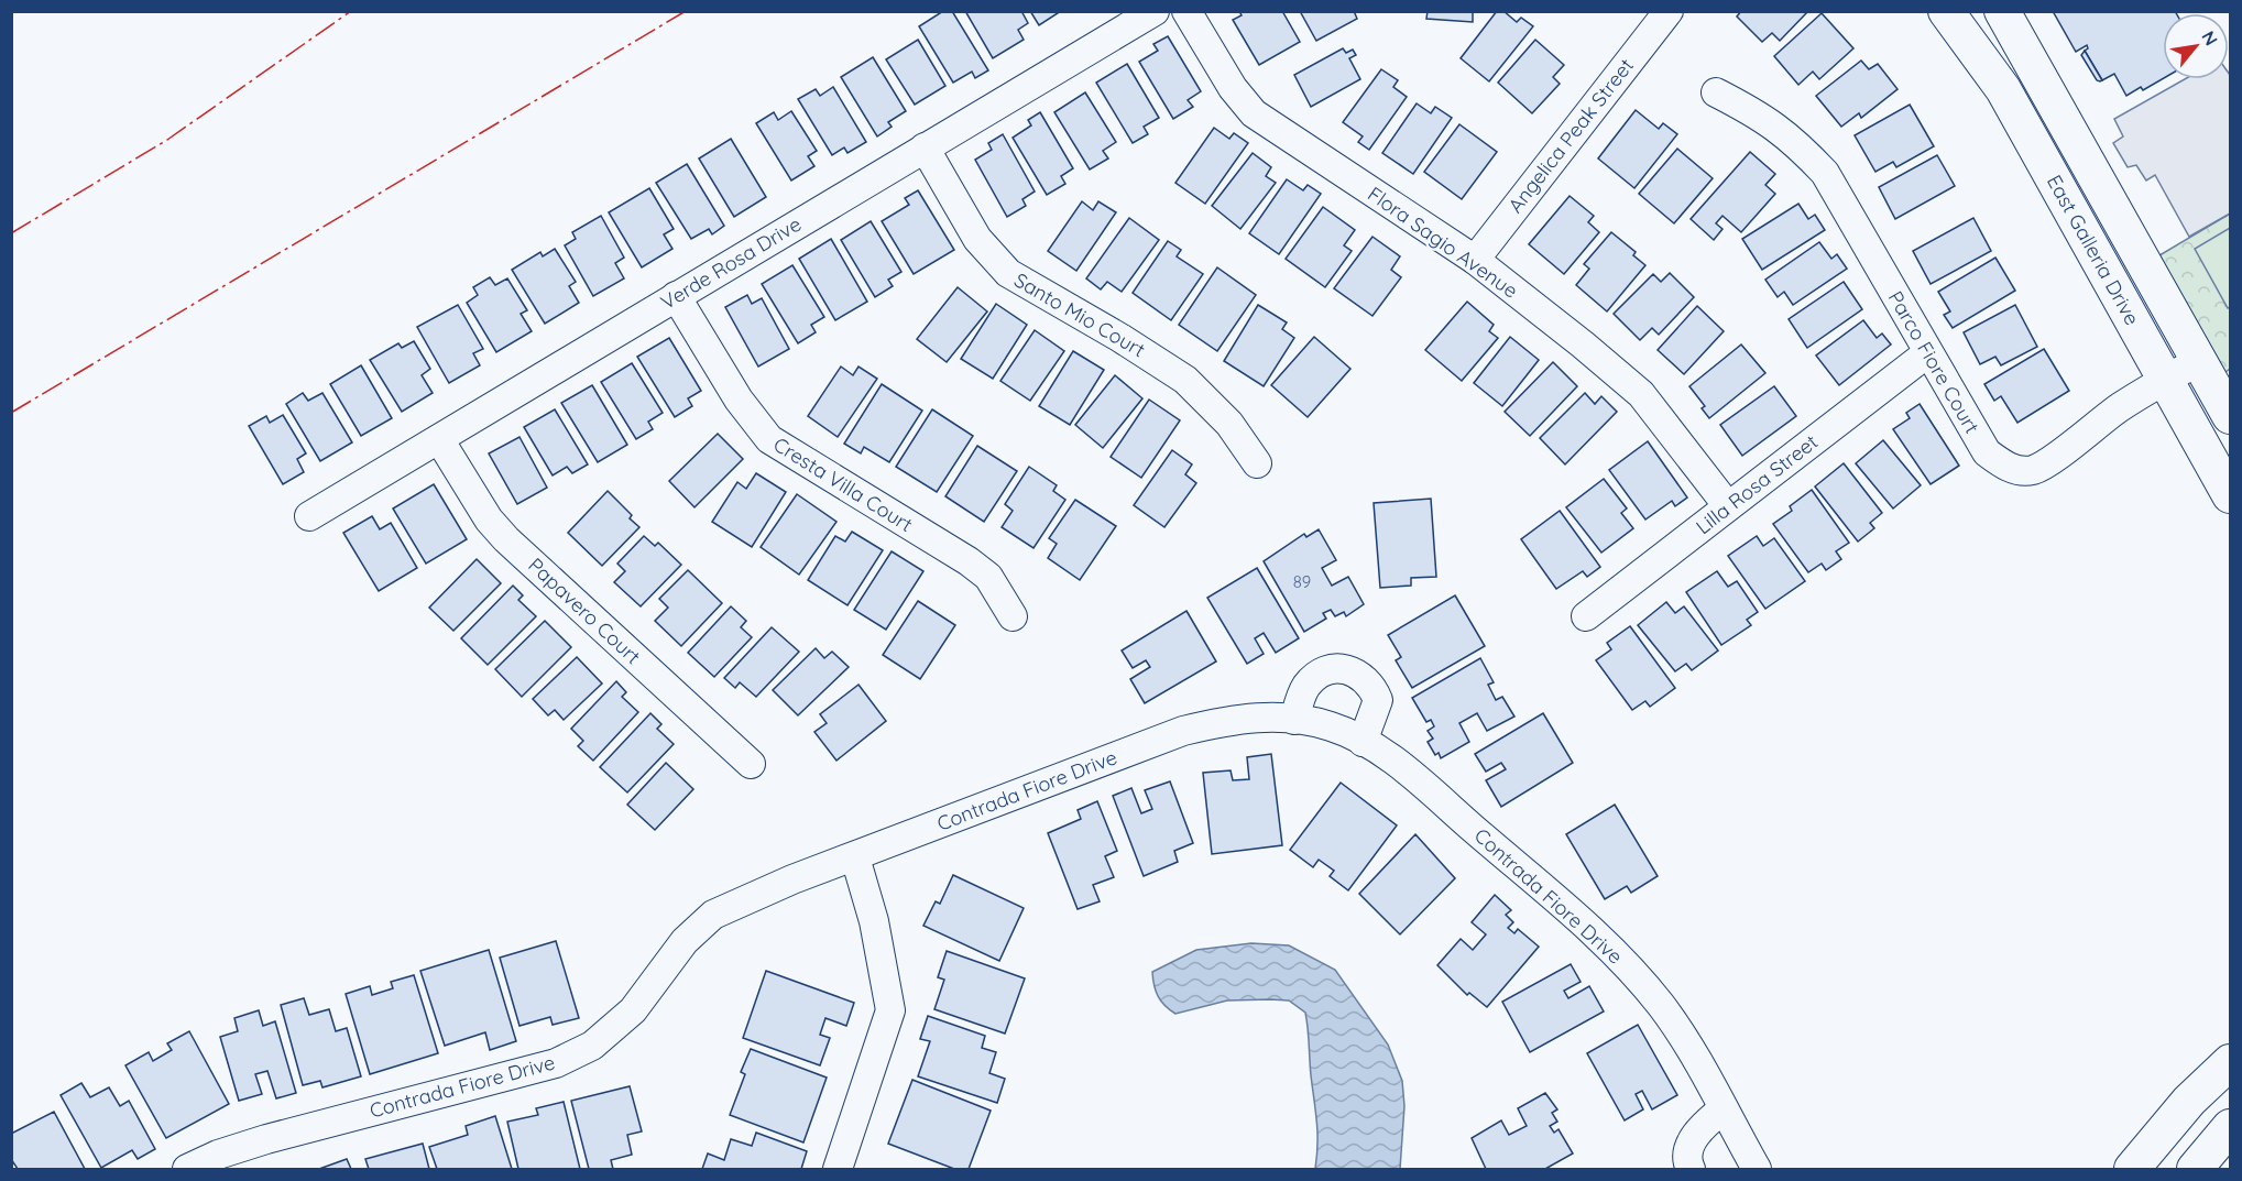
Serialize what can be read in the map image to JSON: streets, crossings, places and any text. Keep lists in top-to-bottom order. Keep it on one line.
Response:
{"streets":{"main road":["East Galleria Drive"],"street":["Angelica Peak Street","Flora Sagio Avenue","Verde Rosa Drive","Santo Mio Court","Parco Fiore Court","Cresta Villa Court","Lilla Rosa Street","Papavero Court","Contrada Fiore Drive"]},"crossings":[["Angelica Peak Street","Flora Sagio Avenue"],["Flora Sagio Avenue","Lilla Rosa Street"],["East Galleria Drive","Parco Fiore Court"],["Verde Rosa Drive","Santo Mio Court"],["Verde Rosa Drive","Cresta Villa Court"],["Verde Rosa Drive","Papavero Court"],["Parco Fiore Court","Lilla Rosa Street"]],"house_numbers":["89"],"north":"top right"}
